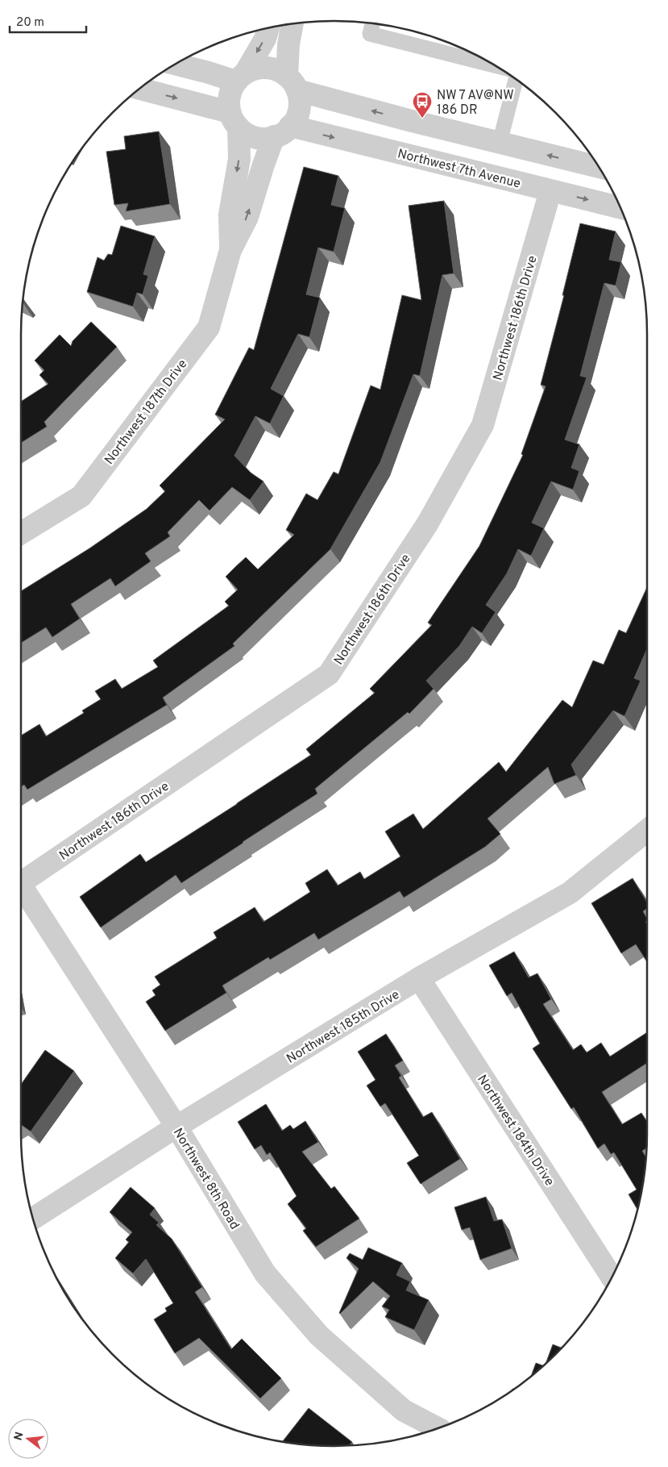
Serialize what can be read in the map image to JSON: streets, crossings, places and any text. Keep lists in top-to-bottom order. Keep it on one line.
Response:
{"streets":{"street":["Northwest 7th Avenue","Northwest 186th Drive","Northwest 187th Drive","Northwest 185th Drive","Northwest 184th Drive","Northwest 8th Road"]},"crossings":[["Northwest 7th Avenue","Northwest 186th Drive"],["Northwest 7th Avenue","Northwest 187th Drive"],["Northwest 185th Drive","Northwest 184th Drive"],["Northwest 185th Drive","Northwest 8th Road"]],"places":{"bus stop":["NW 7 AV@NW 186 DR"]},"scale_bar":"20 m","north":"left"}
